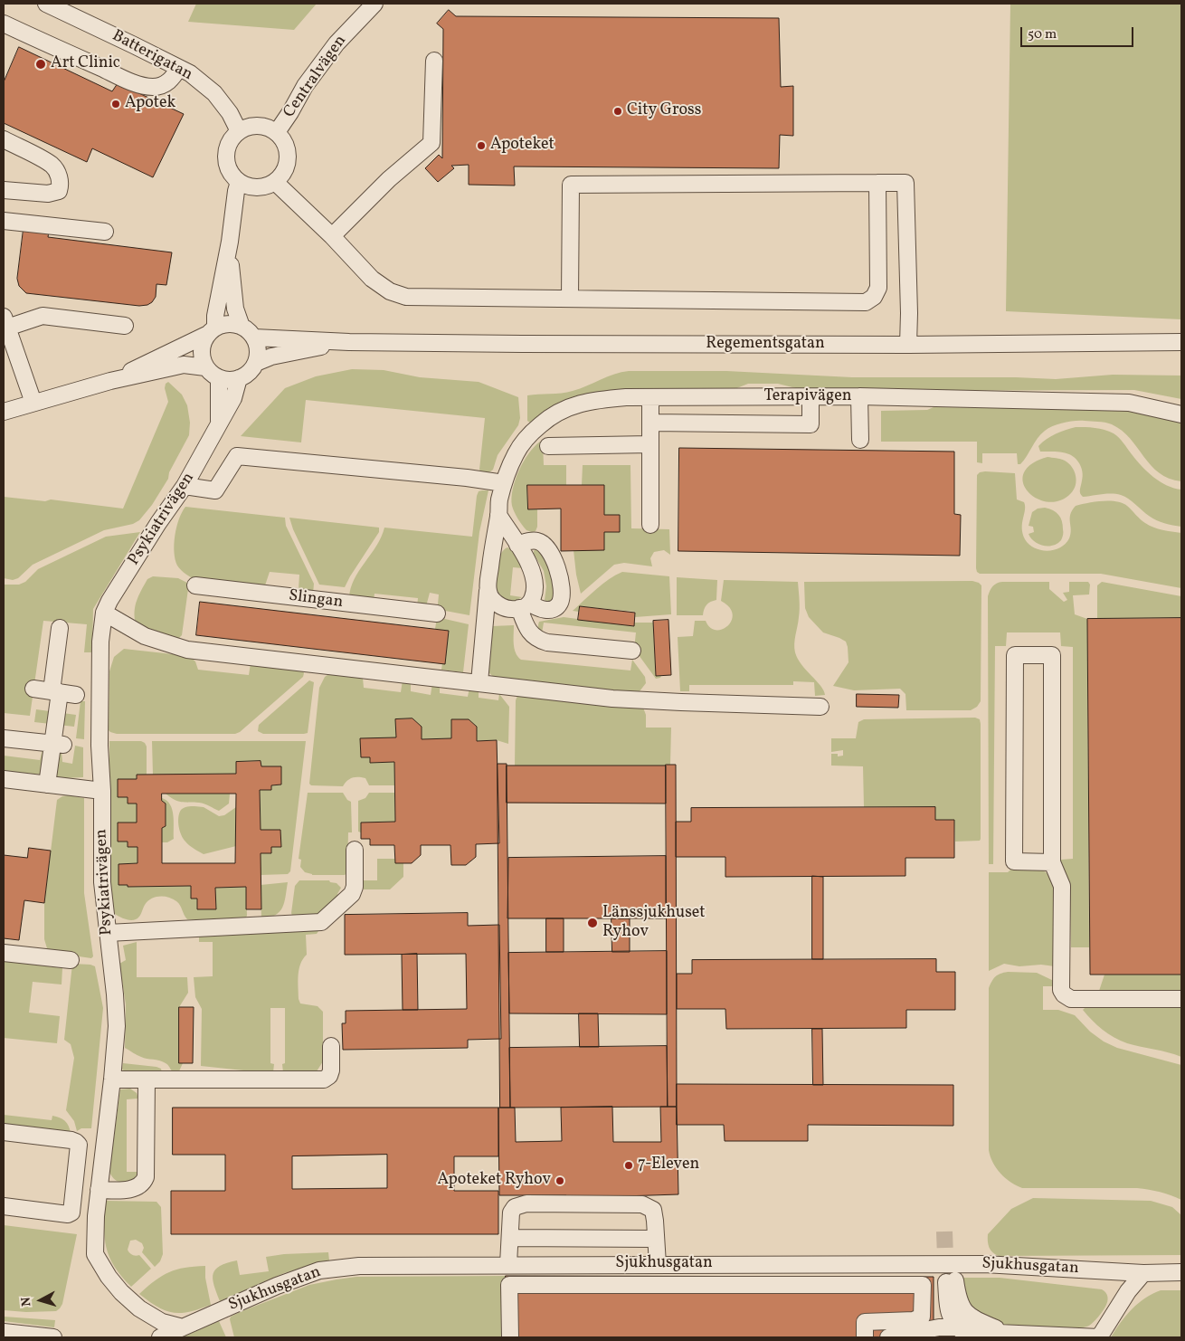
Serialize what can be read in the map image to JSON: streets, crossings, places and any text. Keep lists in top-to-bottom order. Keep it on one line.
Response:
{"streets":{"street":["Batterigatan","Centralvägen","Regementsgatan","Terapivägen","Psykiatrivägen","Slingan","Sjukhusgatan"]},"crossings":[["Batterigatan","Centralvägen"],["Regementsgatan","Psykiatrivägen"],["Psykiatrivägen","Sjukhusgatan"]],"places":["Art Clinic","Apotek","City Gross","Apoteket","Länssjukhuset Ryhov","7-Eleven","Apoteket Ryhov"],"scale_bar":"50 m","north":"left"}
